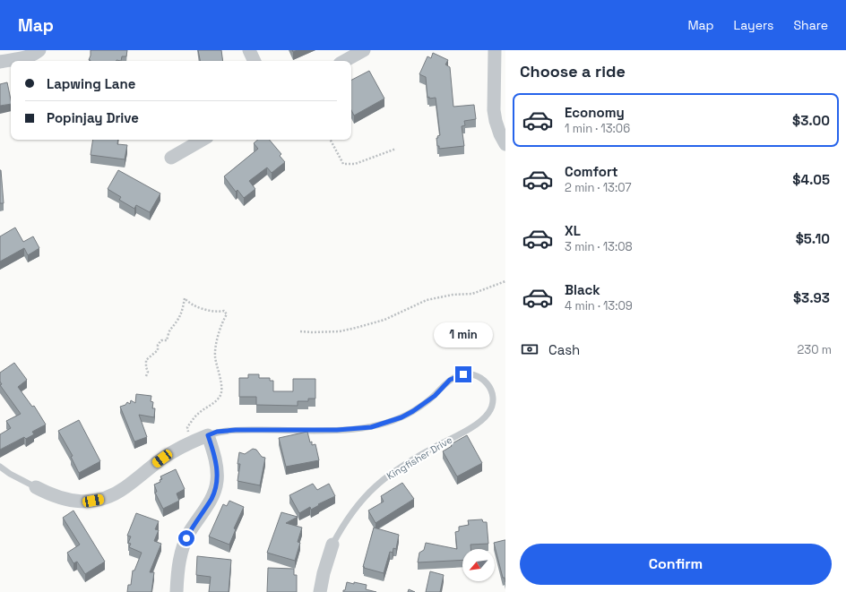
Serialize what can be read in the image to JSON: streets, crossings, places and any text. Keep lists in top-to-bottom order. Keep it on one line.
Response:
{"streets":{"street":["Kingfisher Drive"]},"north":"bottom left","page":{"header":"Map","nav":["Map","Layers","Share"],"heading":"Choose a ride","banner":["Lapwing Lane","Popinjay Drive"],"list":[{"name":"Economy","note":"1 min · 13:06","value":"$3.00"},{"name":"Comfort","note":"2 min · 13:07","value":"$4.05"},{"name":"XL","note":"3 min · 13:08","value":"$5.10"},{"name":"Black","note":"4 min · 13:09","value":"$3.93"}],"bubble":"1 min","pay":["Cash","230 m"],"buttons":"Confirm"}}
